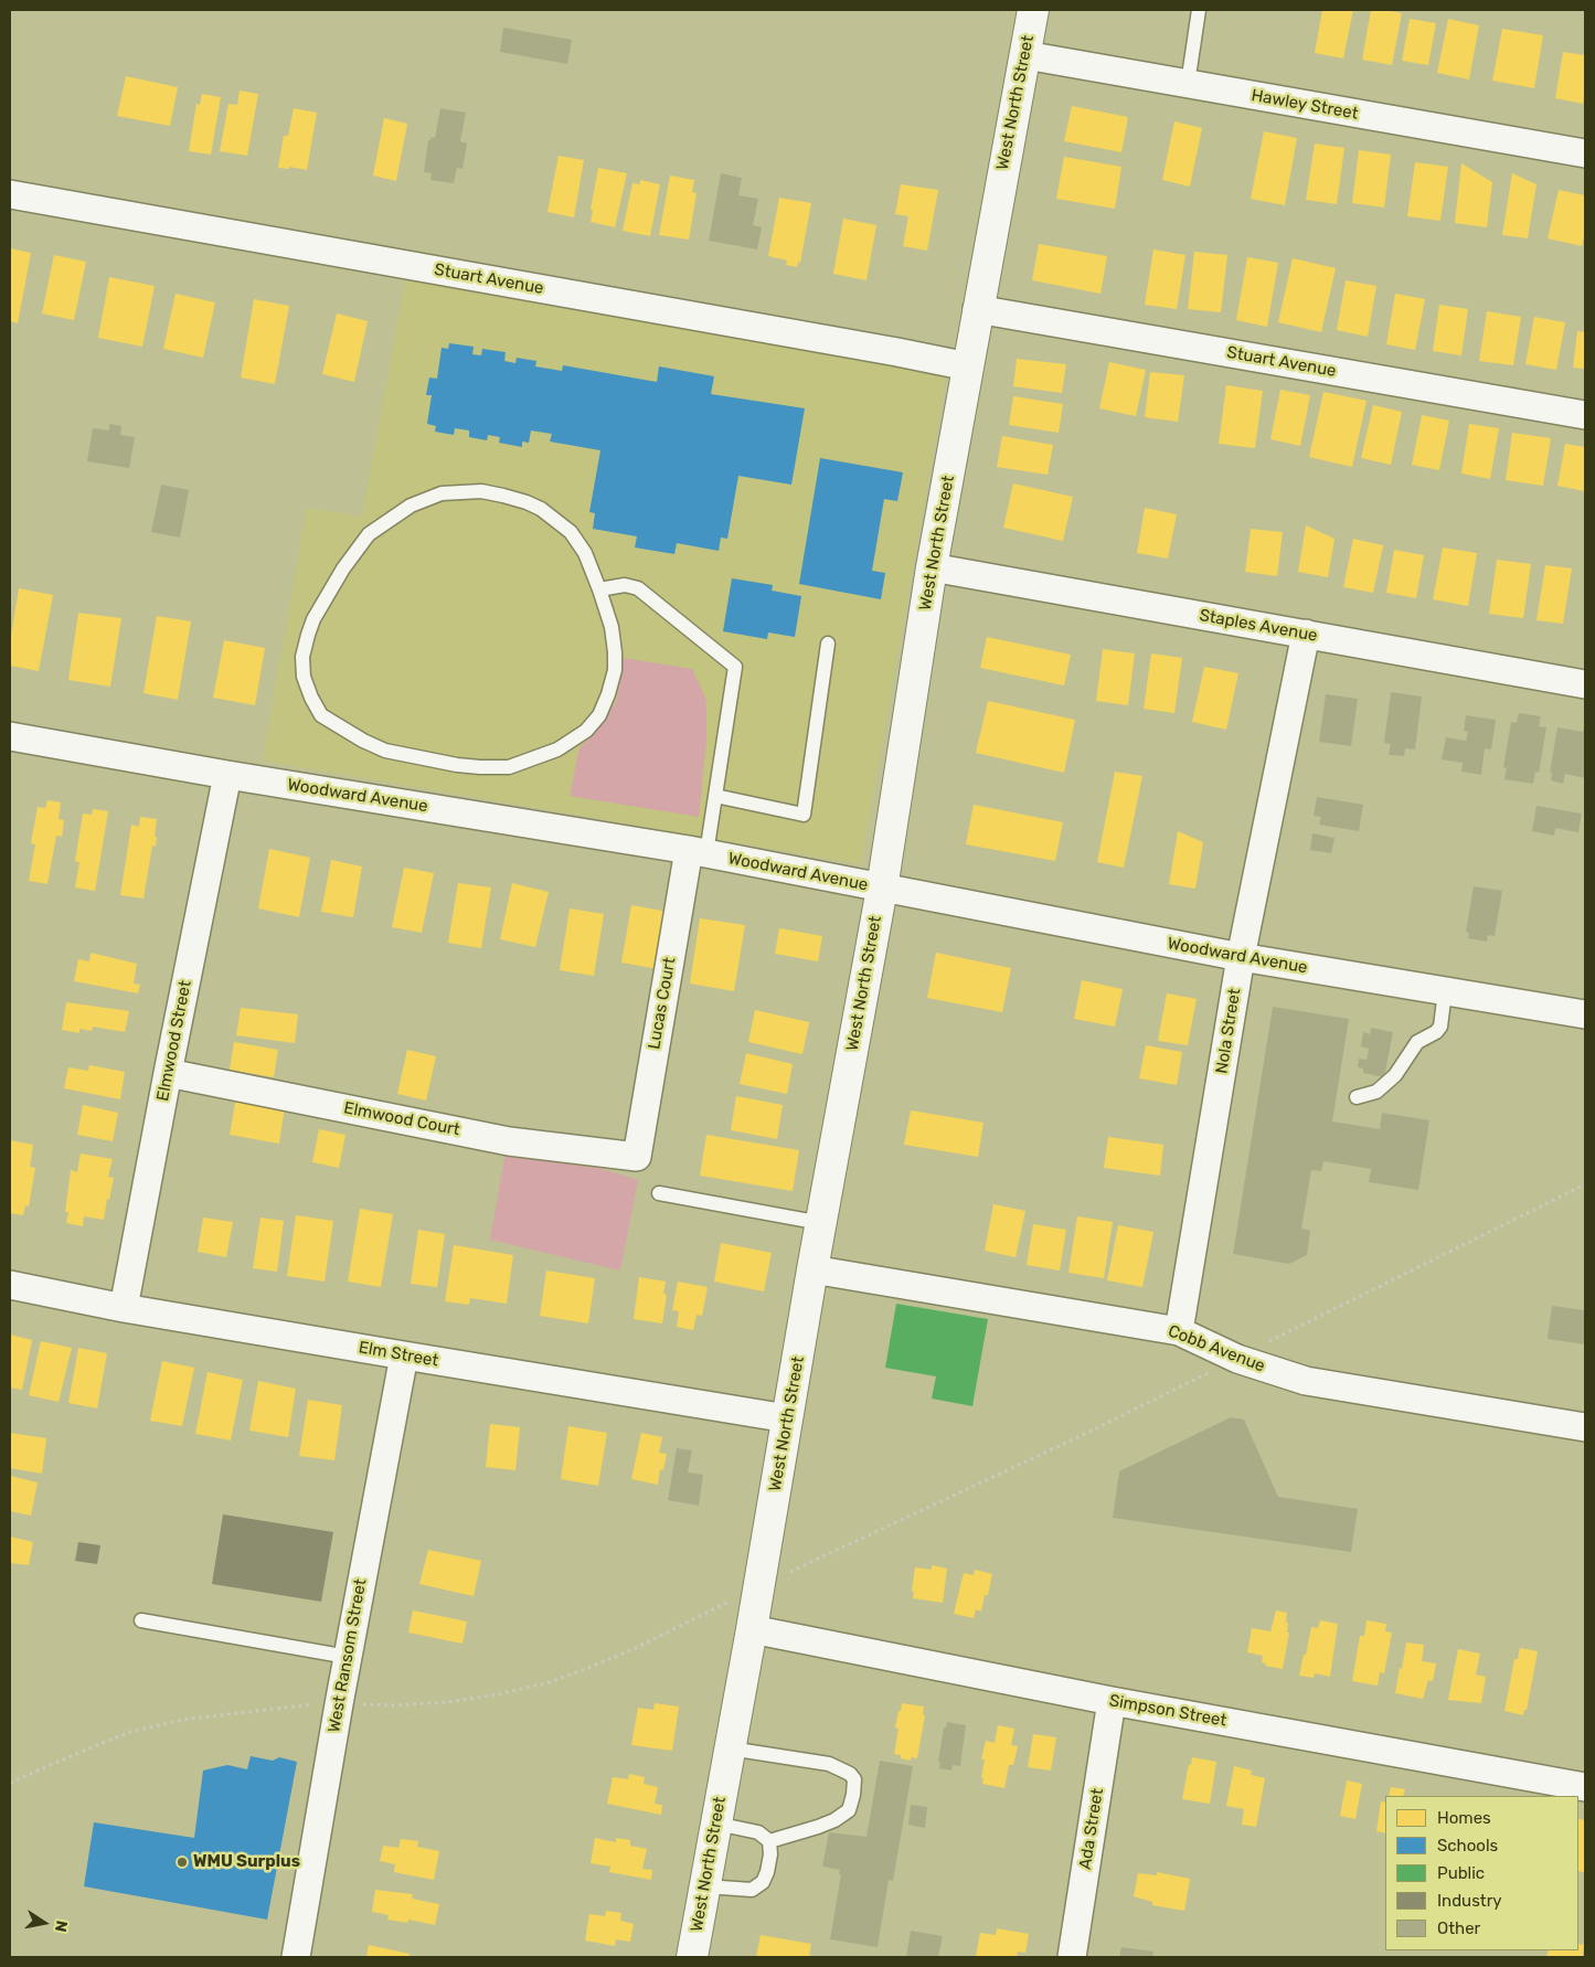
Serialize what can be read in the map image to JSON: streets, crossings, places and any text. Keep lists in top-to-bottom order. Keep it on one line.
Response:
{"streets":{"street":["West North Street","Hawley Street","Stuart Avenue","Staples Avenue","Woodward Avenue","Lucas Court","Nola Street","Elmwood Street","Elmwood Court","Cobb Avenue","Elm Street","West Ransom Street","Simpson Street","Ada Street"]},"crossings":[["West North Street","Hawley Street"],["West North Street","Stuart Avenue"],["West North Street","Staples Avenue"],["West North Street","Woodward Avenue"],["West North Street","Cobb Avenue"],["West North Street","Elm Street"],["West North Street","Simpson Street"],["Staples Avenue","Nola Street"],["Woodward Avenue","Lucas Court"],["Woodward Avenue","Nola Street"],["Woodward Avenue","Elmwood Street"],["Lucas Court","Elmwood Court"],["Nola Street","Cobb Avenue"],["Elmwood Street","Elmwood Court"],["Elmwood Street","Elm Street"],["Elm Street","West Ransom Street"],["Simpson Street","Ada Street"]],"places":["WMU Surplus"],"legend":["Homes","Schools","Public","Industry","Other"],"north":"right"}
